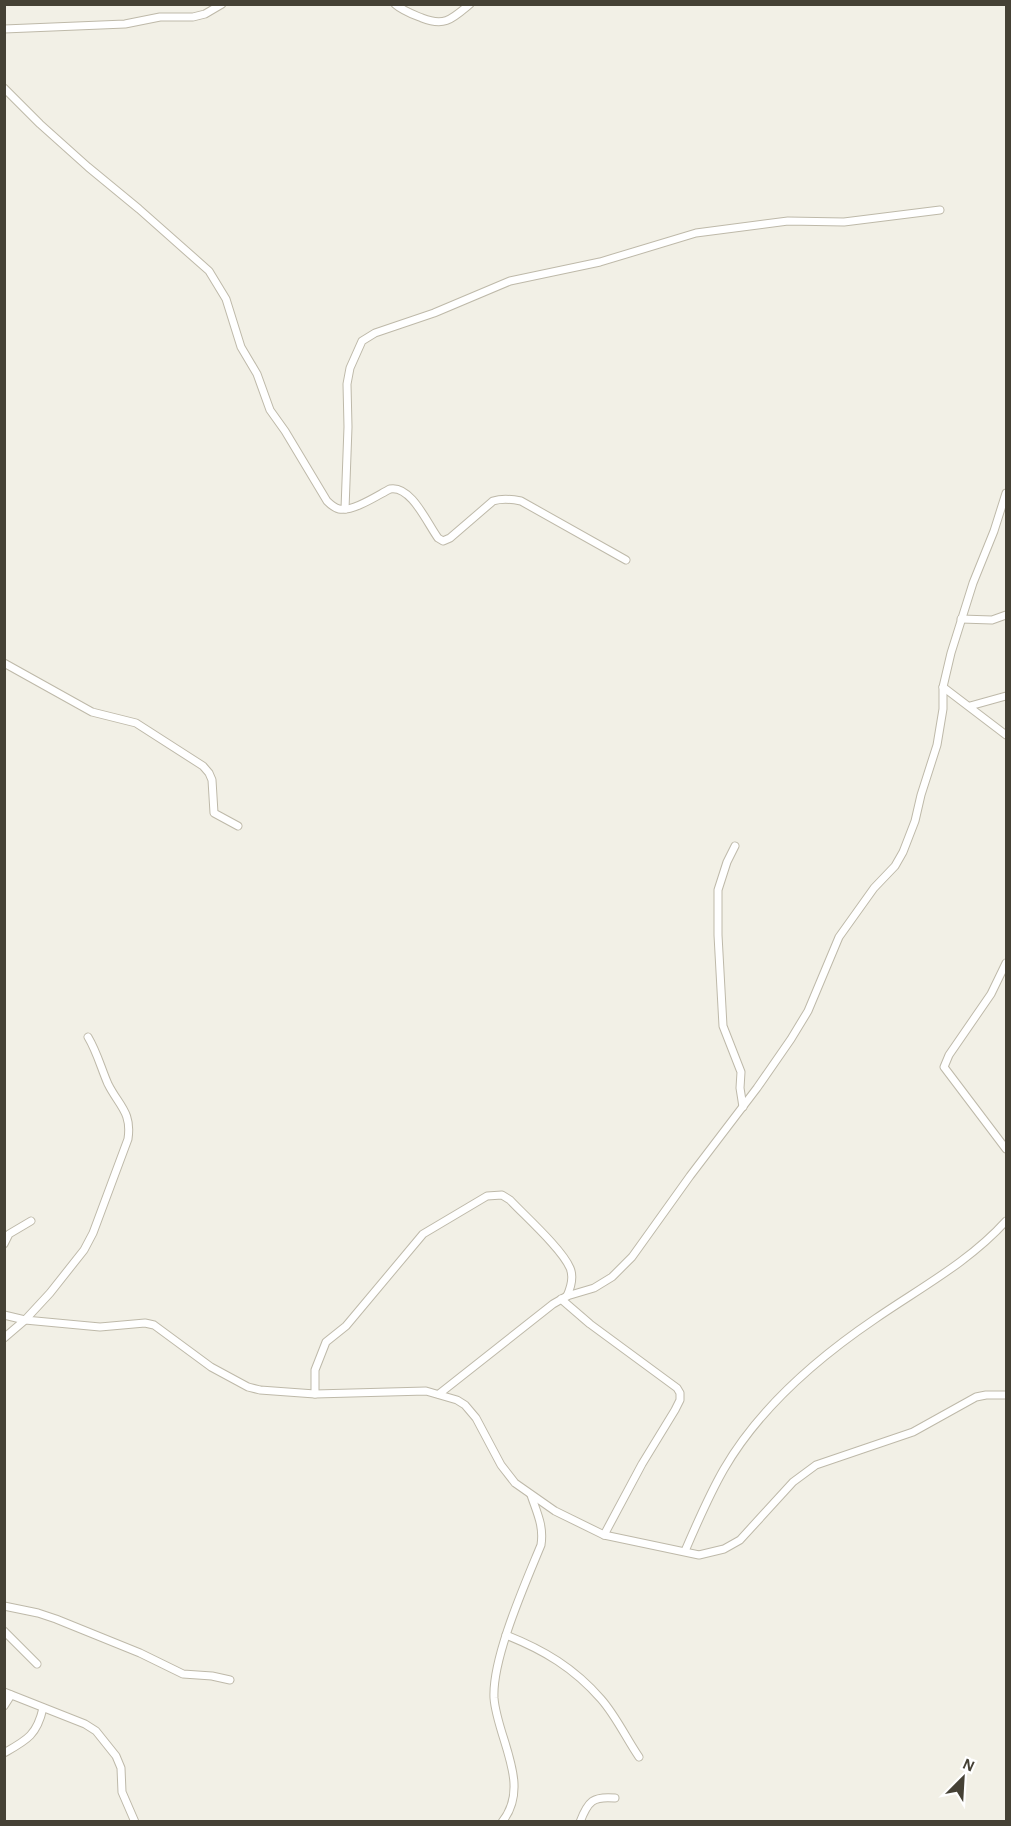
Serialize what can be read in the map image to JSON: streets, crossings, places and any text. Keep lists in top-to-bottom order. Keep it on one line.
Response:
{"north":"top right"}
